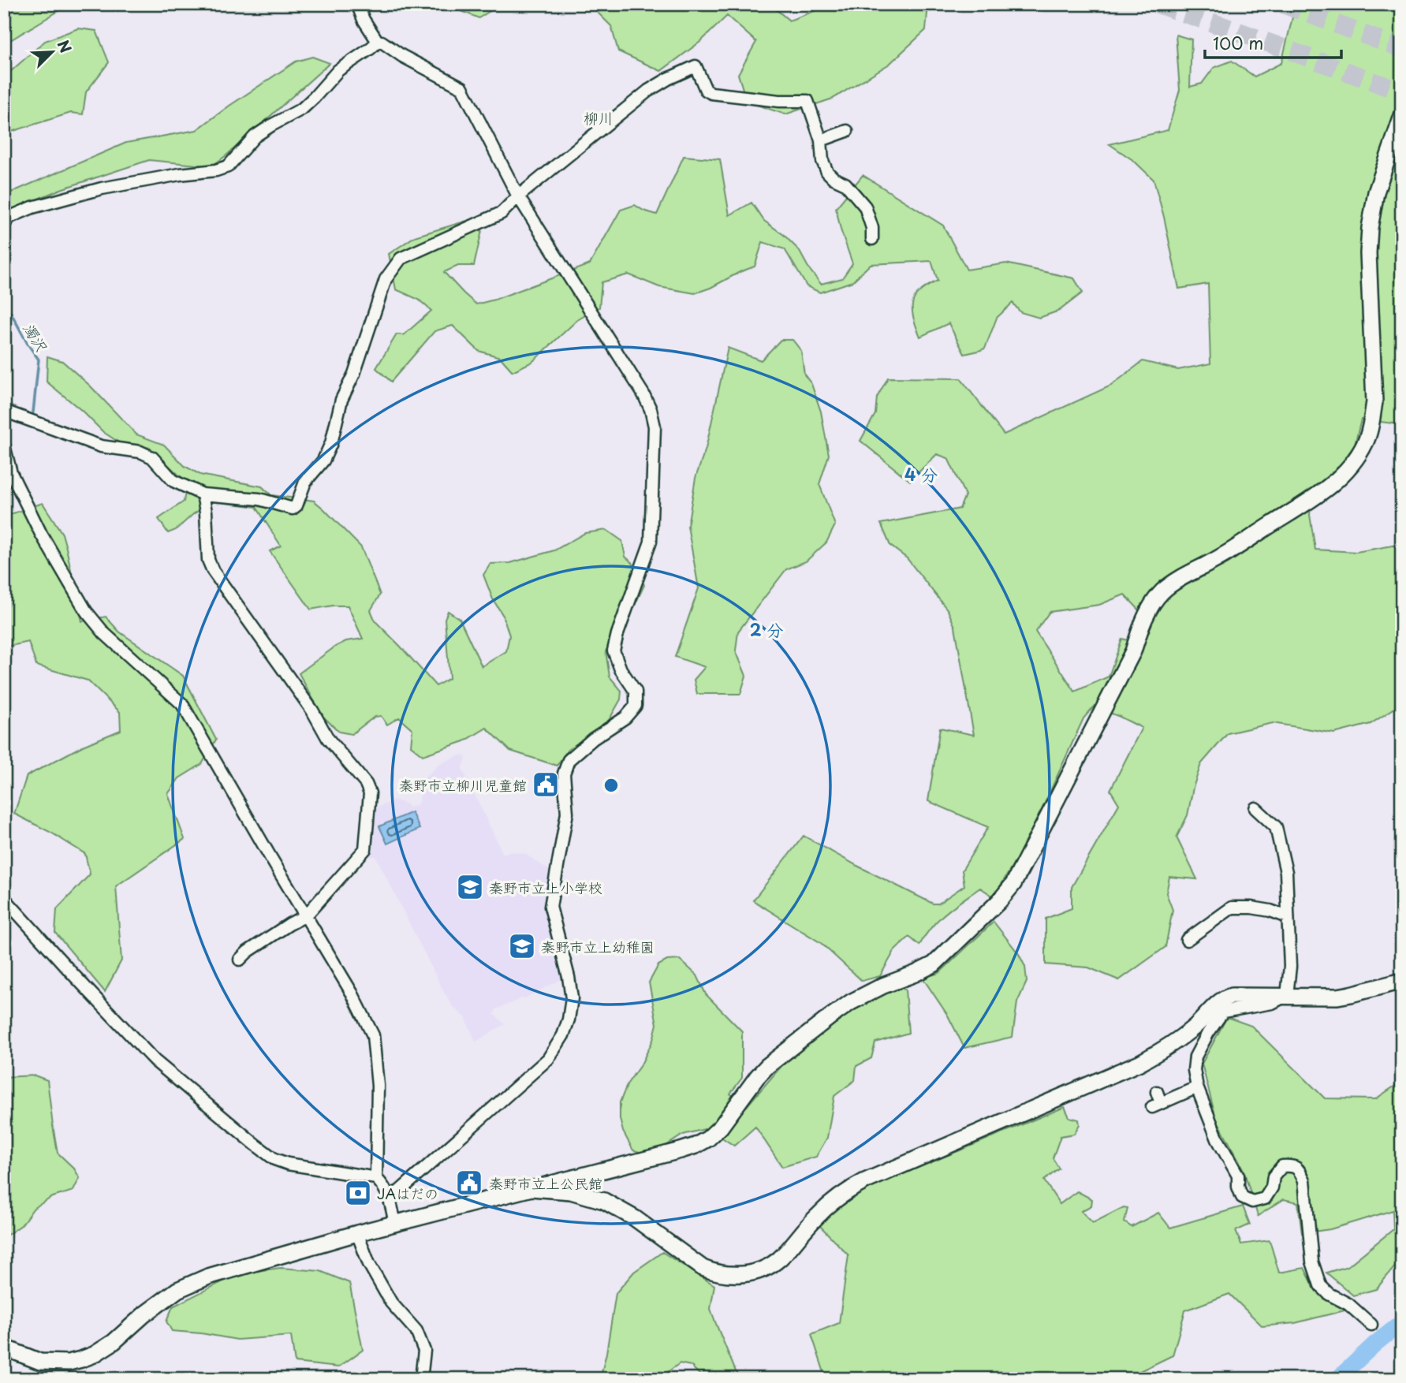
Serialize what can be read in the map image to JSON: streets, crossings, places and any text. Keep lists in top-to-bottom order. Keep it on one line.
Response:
{"districts":["柳川"],"water":["濁沢"],"places":{"public building":["秦野市立柳川児童館","秦野市立上公民館"],"school or university":["秦野市立上小学校","秦野市立上幼稚園"],"bank":["JAはだの"]},"scale_bar":"100 m","north":"top right","rings":["4 分","2 分"]}
